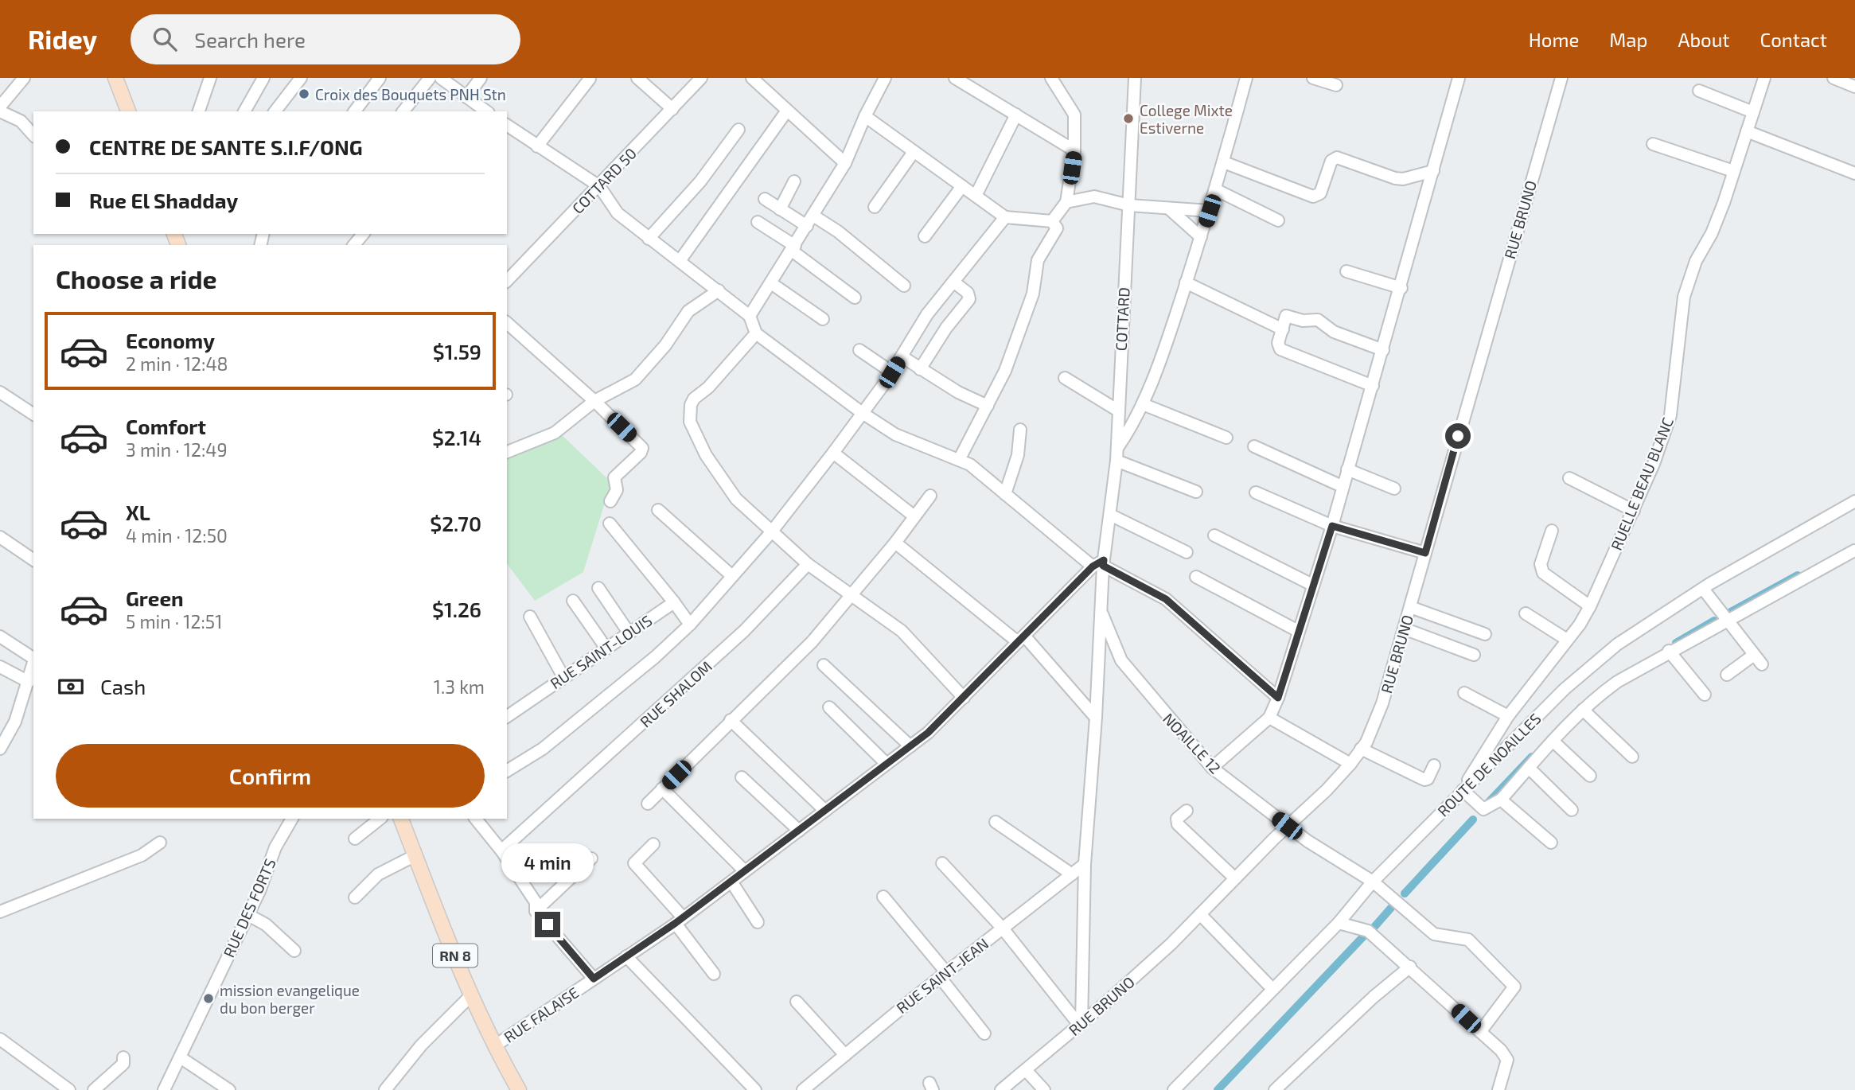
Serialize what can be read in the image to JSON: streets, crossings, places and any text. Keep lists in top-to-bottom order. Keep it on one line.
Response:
{"streets":{"main road":["RN 8"],"street":["COTTARD 50","RUE BRUNO","COTTARD","RUELLE BEAU BLANC","RUE SAINT-LOUIS","RUE SHALOM","NOAILLE 12","ROUTE DE NOAILLES","RUE DES FORTS","RUE SAINT-JEAN","RUE FALAISE"]},"crossings":[["RUE BRUNO","COTTARD"],["RUE BRUNO","NOAILLE 12"],["COTTARD","NOAILLE 12"],["COTTARD","RUE SAINT-JEAN"],["COTTARD","RUE FALAISE"],["RUELLE BEAU BLANC","ROUTE DE NOAILLES"],["NOAILLE 12","ROUTE DE NOAILLES"],["RN 8","RUE FALAISE"]],"places":["Croix des Bouquets PNH Stn","College Mixte Estiverne","mission evangelique du bon berger"],"page":{"header":"Ridey","search":"Search here","nav":["Home","Map","About","Contact"],"banner":["CENTRE DE SANTE S.I.F/ONG","Rue El Shadday"],"heading":"Choose a ride","list":[{"name":"Economy","note":"2 min · 12:48","value":"$1.59"},{"name":"Comfort","note":"3 min · 12:49","value":"$2.14"},{"name":"XL","note":"4 min · 12:50","value":"$2.70"},{"name":"Green","note":"5 min · 12:51","value":"$1.26"}],"pay":["Cash","1.3 km"],"buttons":"Confirm","bubble":"4 min"}}
